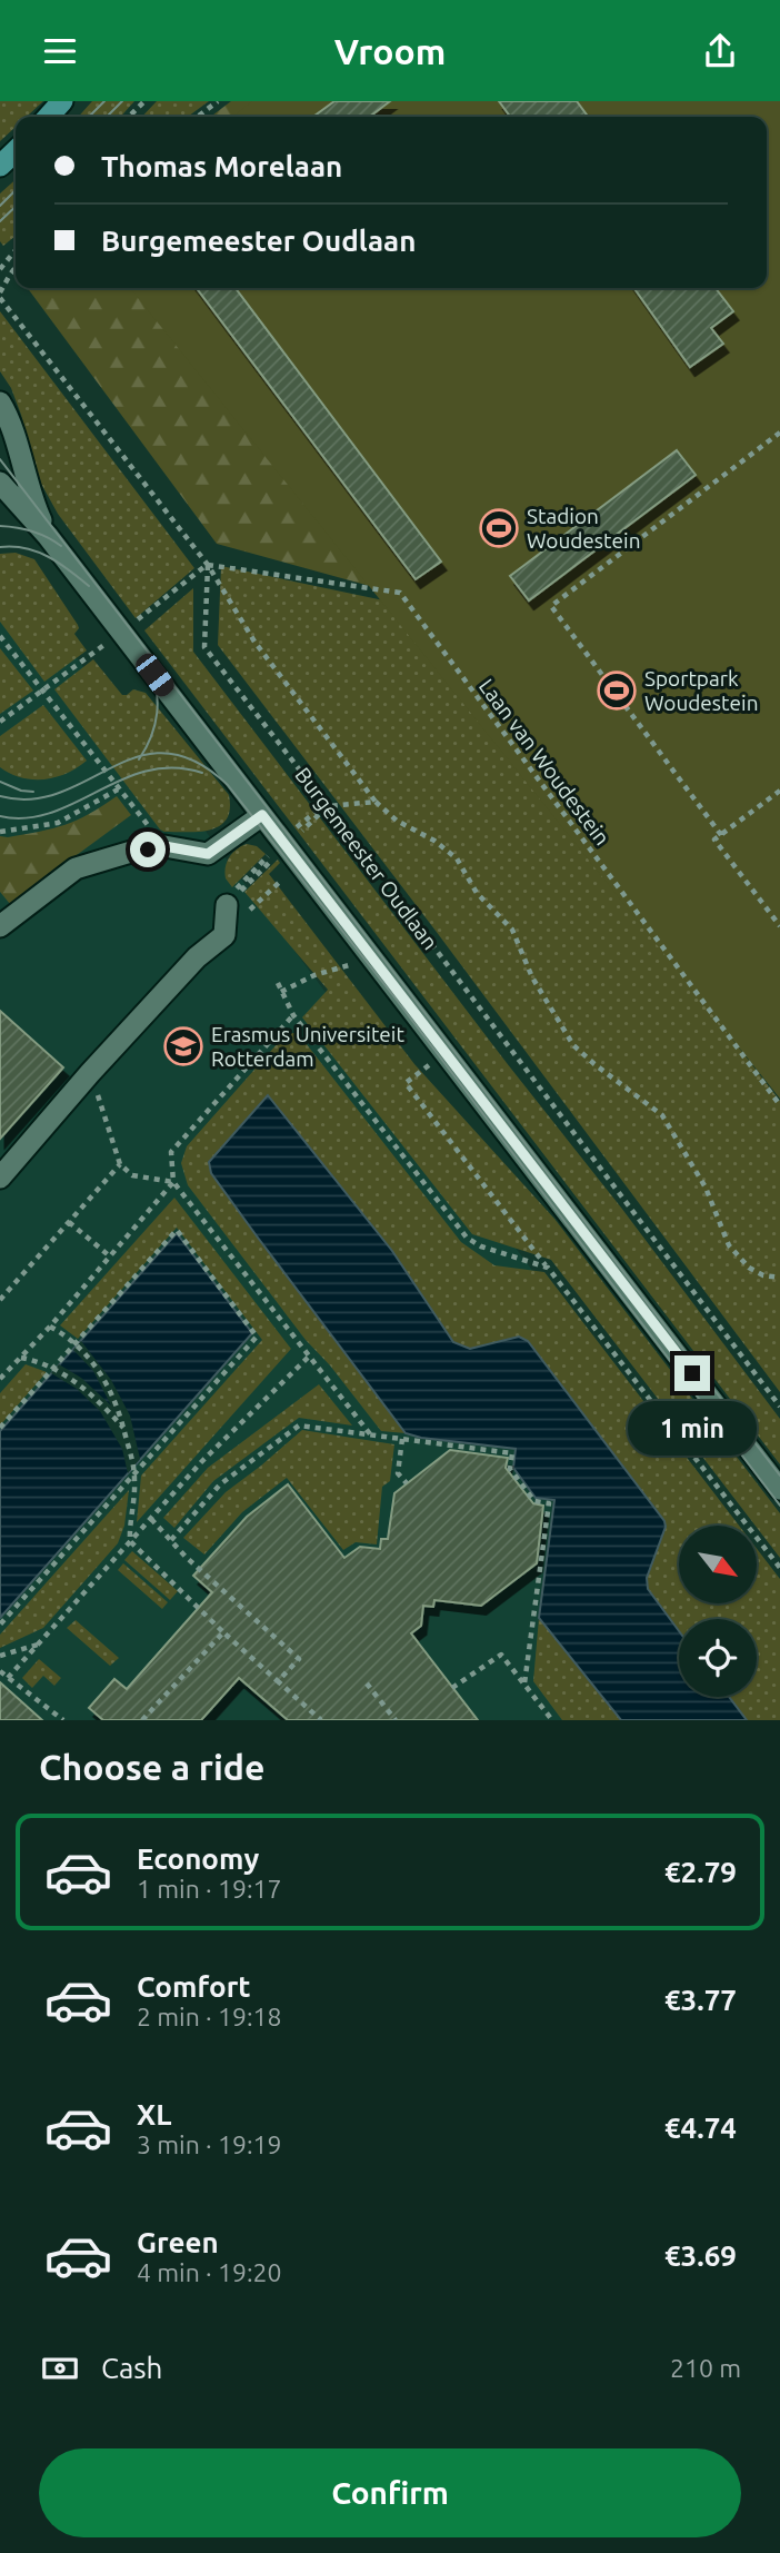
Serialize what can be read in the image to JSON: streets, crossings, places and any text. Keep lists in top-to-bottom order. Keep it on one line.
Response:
{"streets":{"path":["Laan van Woudestein","Burgemeester Oudlaan"]},"crossings":[["Laan van Woudestein","Burgemeester Oudlaan"]],"places":{"sports":["Stadion Woudestein","Sportpark Woudestein"],"school or university":["Erasmus Universiteit Rotterdam"]},"north":"bottom right","page":{"header":"Vroom","banner":["Thomas Morelaan","Burgemeester Oudlaan"],"bubble":"1 min","heading":"Choose a ride","list":[{"name":"Economy","note":"1 min · 19:17","value":"€2.79"},{"name":"Comfort","note":"2 min · 19:18","value":"€3.77"},{"name":"XL","note":"3 min · 19:19","value":"€4.74"},{"name":"Green","note":"4 min · 19:20","value":"€3.69"}],"pay":["Cash","210 m"],"buttons":"Confirm"}}
